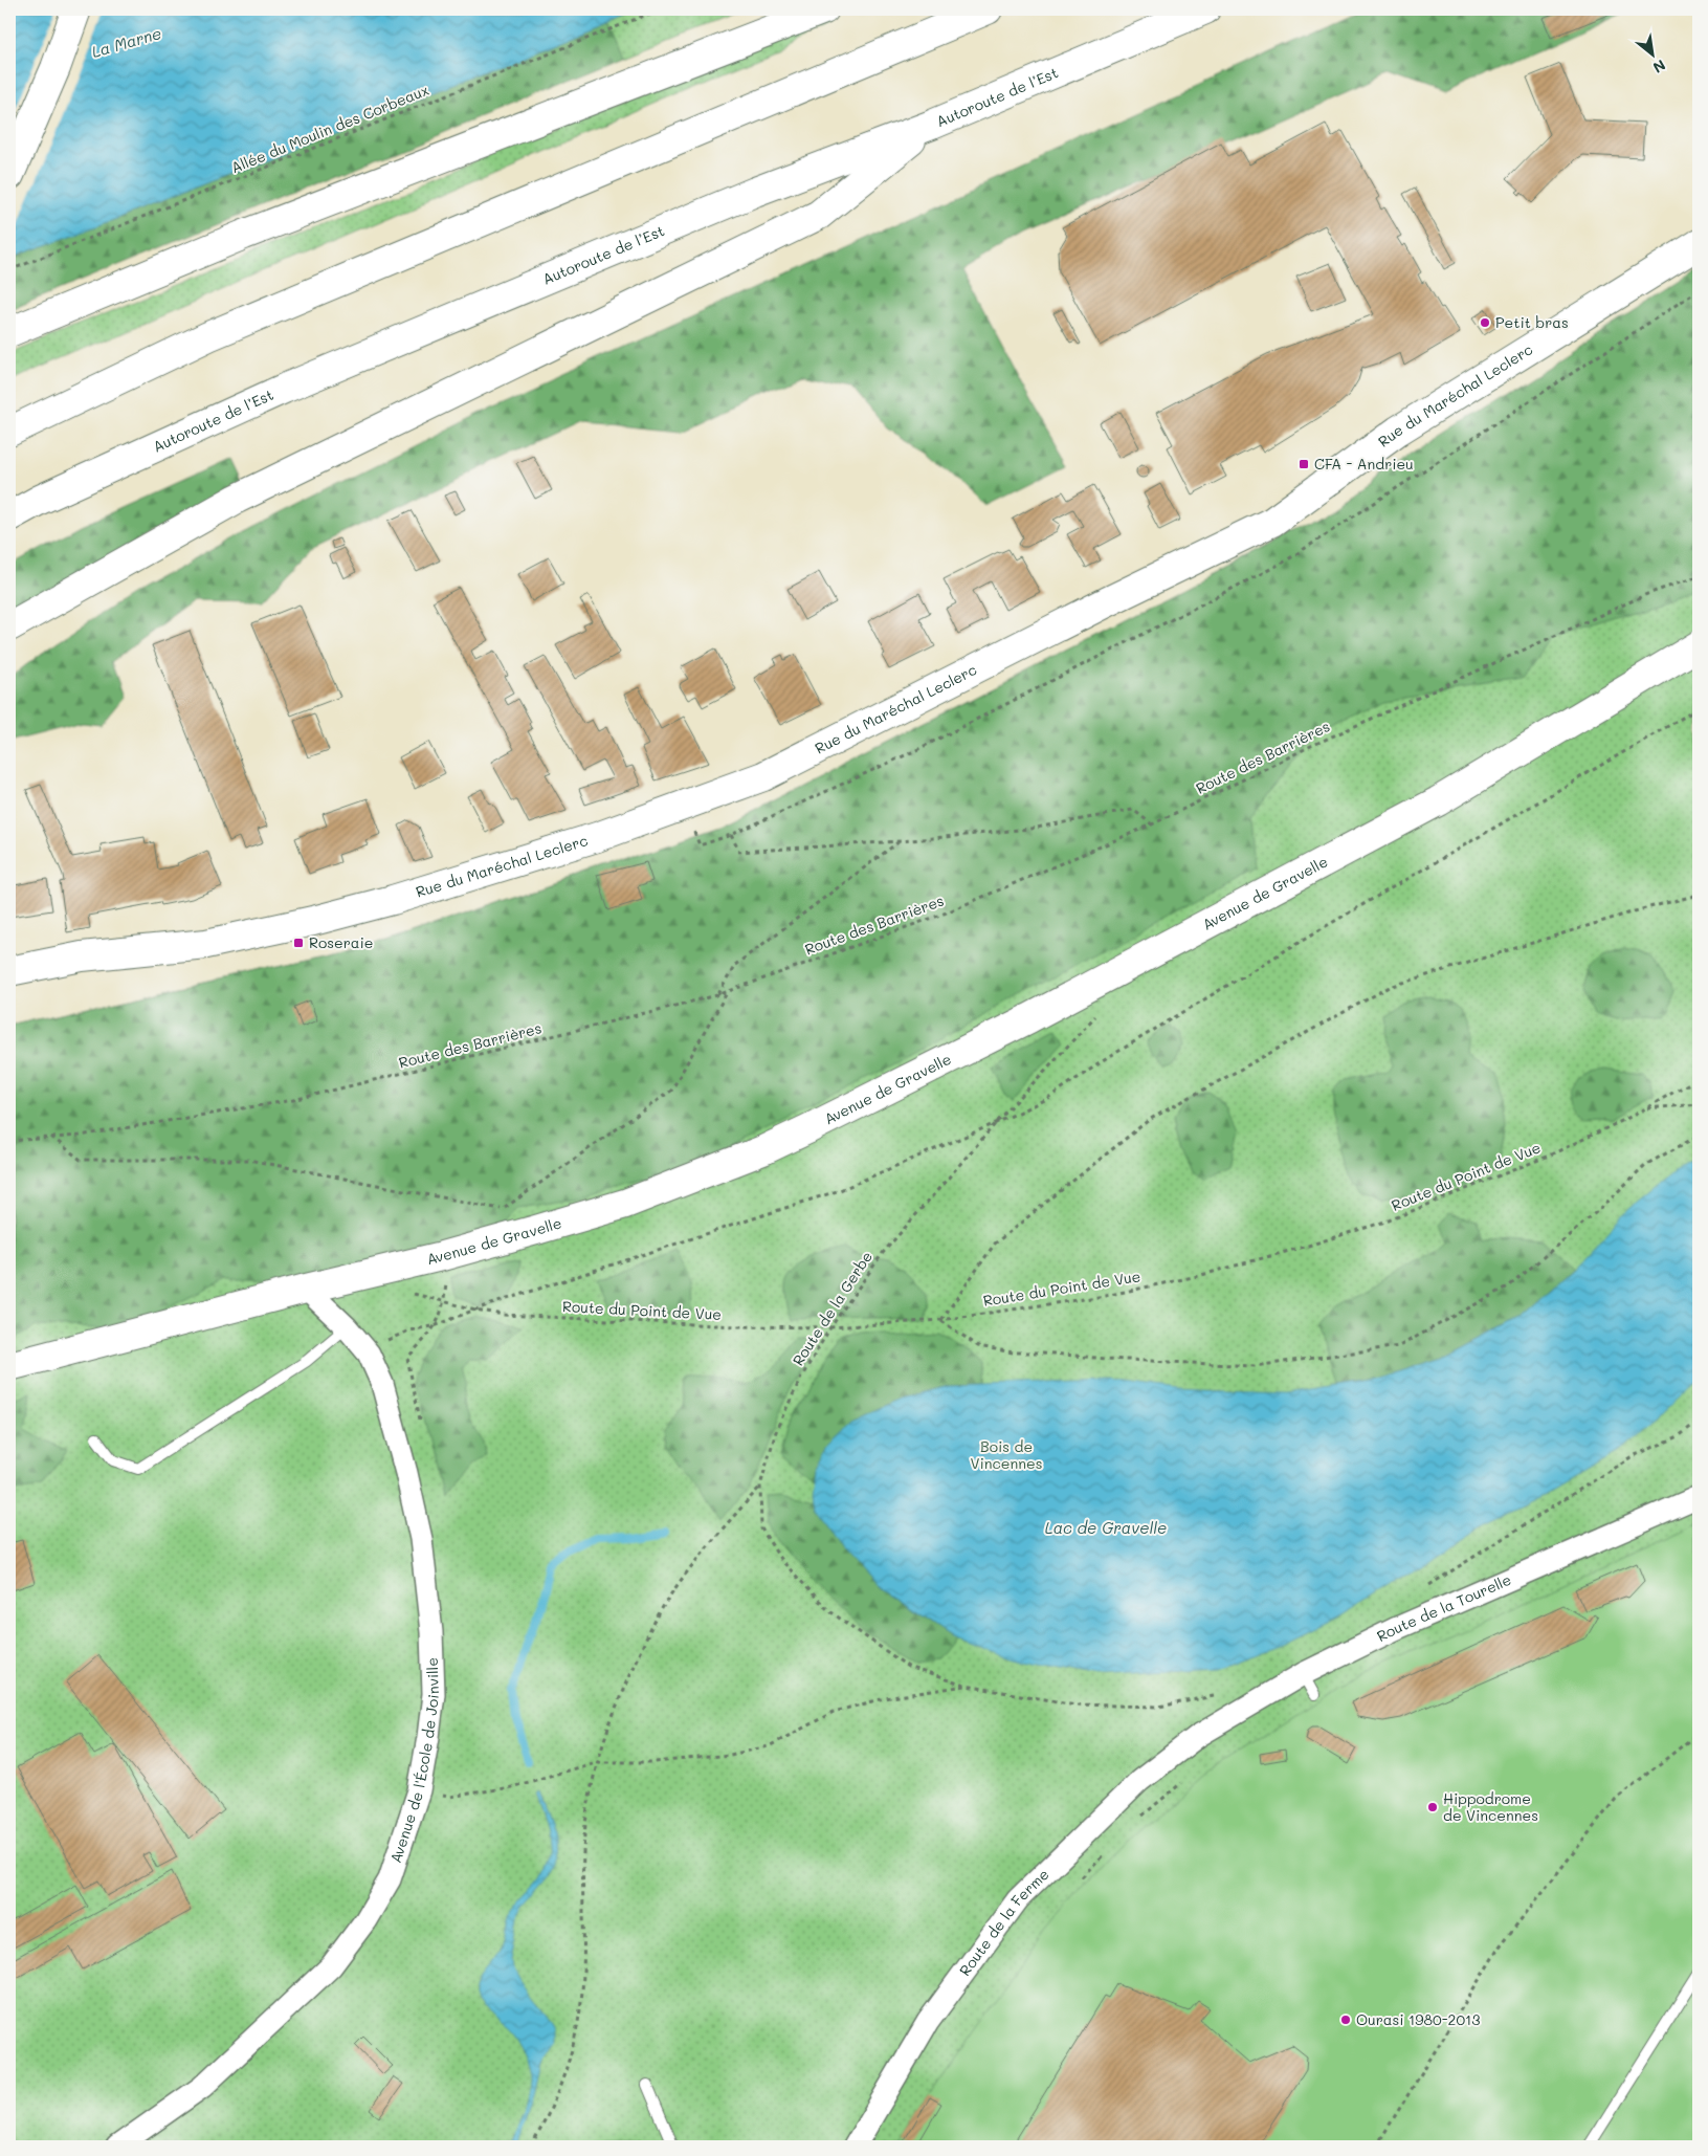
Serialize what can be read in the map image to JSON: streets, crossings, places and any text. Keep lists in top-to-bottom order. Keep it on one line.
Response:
{"streets":{"main road":["Autoroute de l’Est","Rue du Maréchal Leclerc","Avenue de Gravelle"],"street":["Route de la Tourelle","Avenue de l'École de Joinville","Route de la Ferme"],"path":["Allée du Moulin des Corbeaux","Route des Barrières","Route du Point de Vue","Route de la Gerbe"]},"crossings":[["Avenue de Gravelle","Avenue de l'École de Joinville"],["Route du Point de Vue","Route de la Gerbe"],["Route de la Tourelle","Route de la Ferme"]],"water":["La Marne","Lac de Gravelle"],"parks":["Bois de Vincennes"],"places":{"other":["Petit bras","Hippodrome de Vincennes","Ourasi 1980-2013"],"transit":["CFA - Andrieu","Roseraie"]},"north":"bottom right"}
